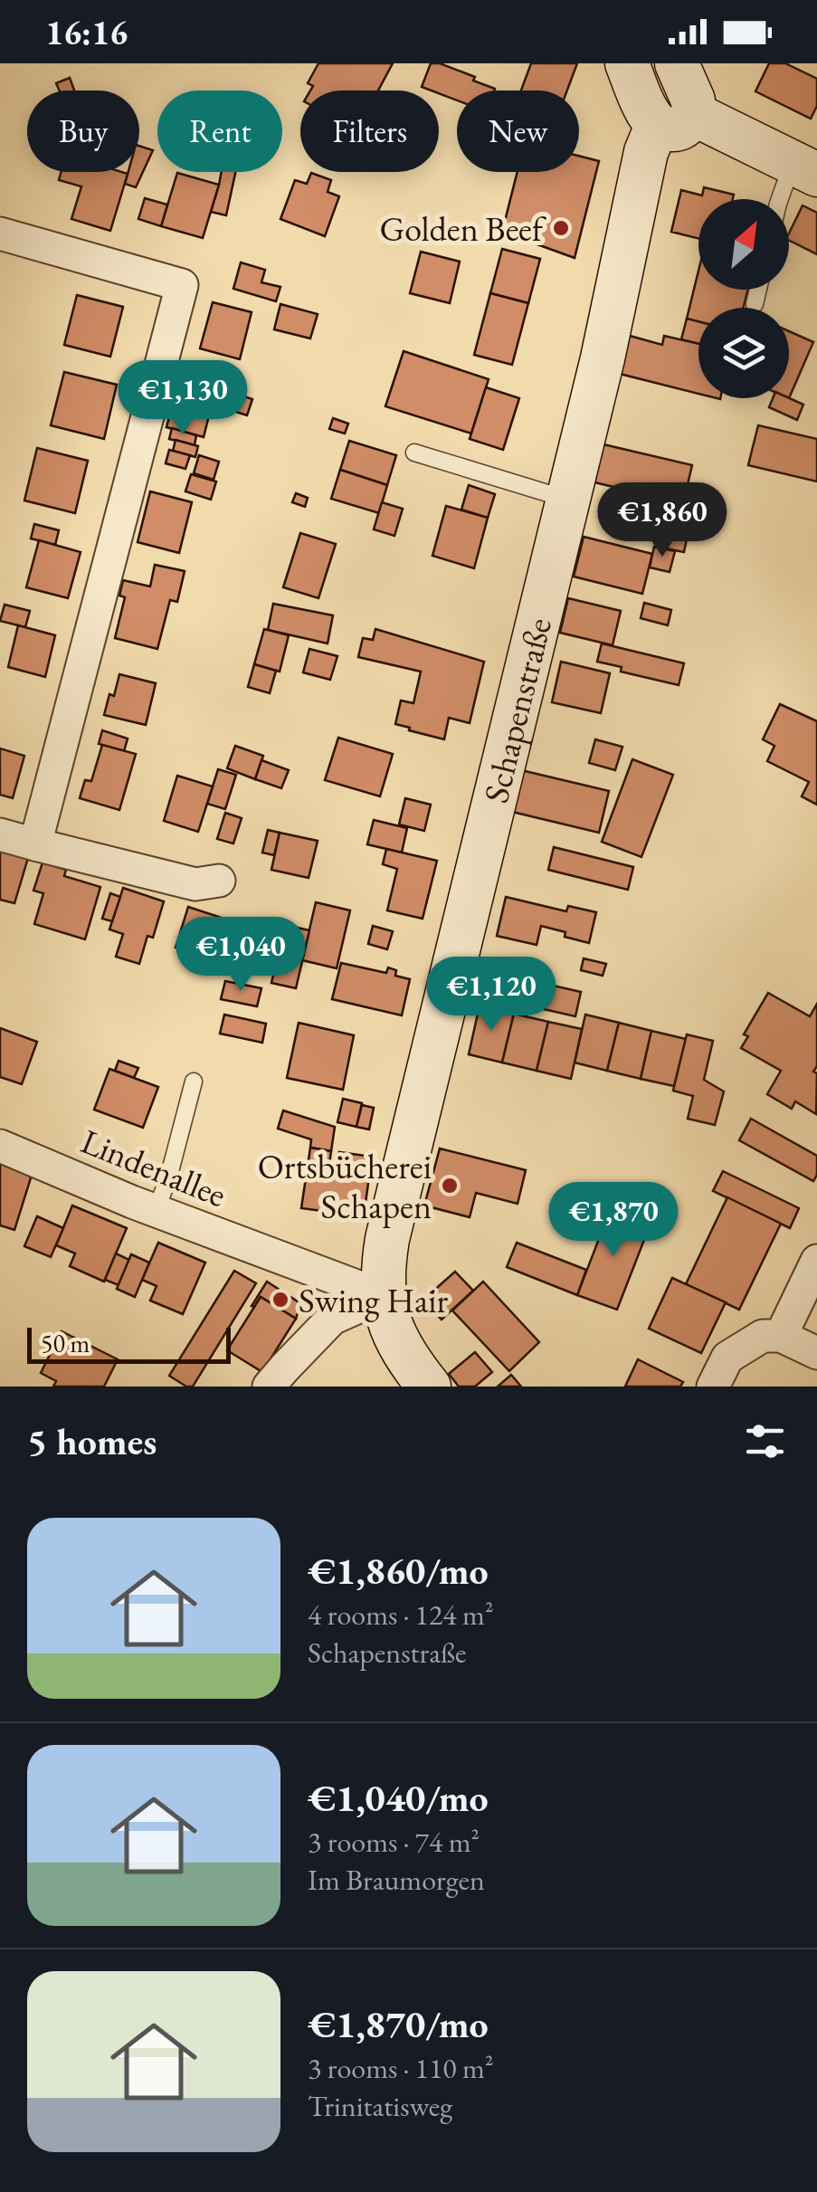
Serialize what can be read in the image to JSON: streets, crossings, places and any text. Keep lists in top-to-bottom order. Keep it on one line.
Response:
{"streets":{"street":["Schapenstraße","Lindenallee"]},"crossings":[["Schapenstraße","Lindenallee"]],"places":["Golden Beef","Ortsbücherei Schapen","Swing Hair"],"scale_bar":"50 m","north":"top right","page":{"status":"16:16","chip":["Buy","Rent","Filters","New"],"price":["€1,130","€1,860","€1,040","€1,120","€1,870"],"scale":"50 m","heading":"5 homes","list":[{"name":"€1,860/mo","note":"4 rooms · 124 m² · Schapenstraße"},{"name":"€1,040/mo","note":"3 rooms · 74 m² · Im Braumorgen"},{"name":"€1,870/mo","note":"3 rooms · 110 m² · Trinitatisweg"}]}}
